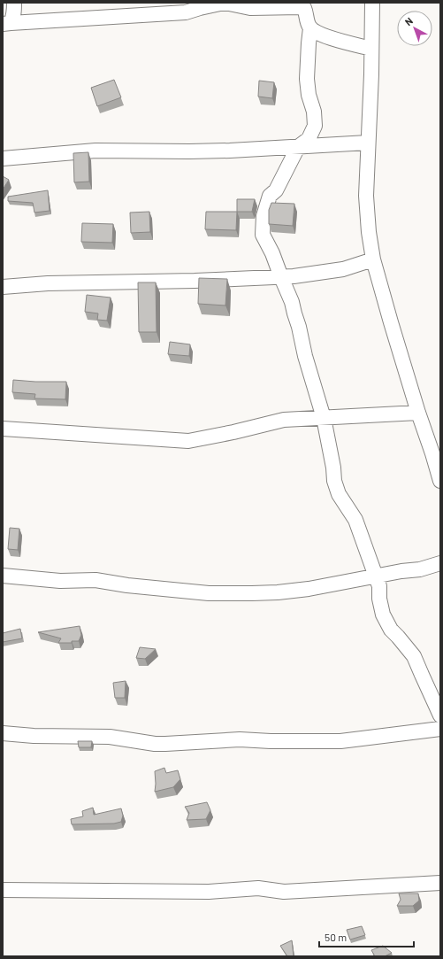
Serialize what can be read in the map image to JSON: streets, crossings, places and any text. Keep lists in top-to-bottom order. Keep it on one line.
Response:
{"scale_bar":"50 m","north":"top left"}
